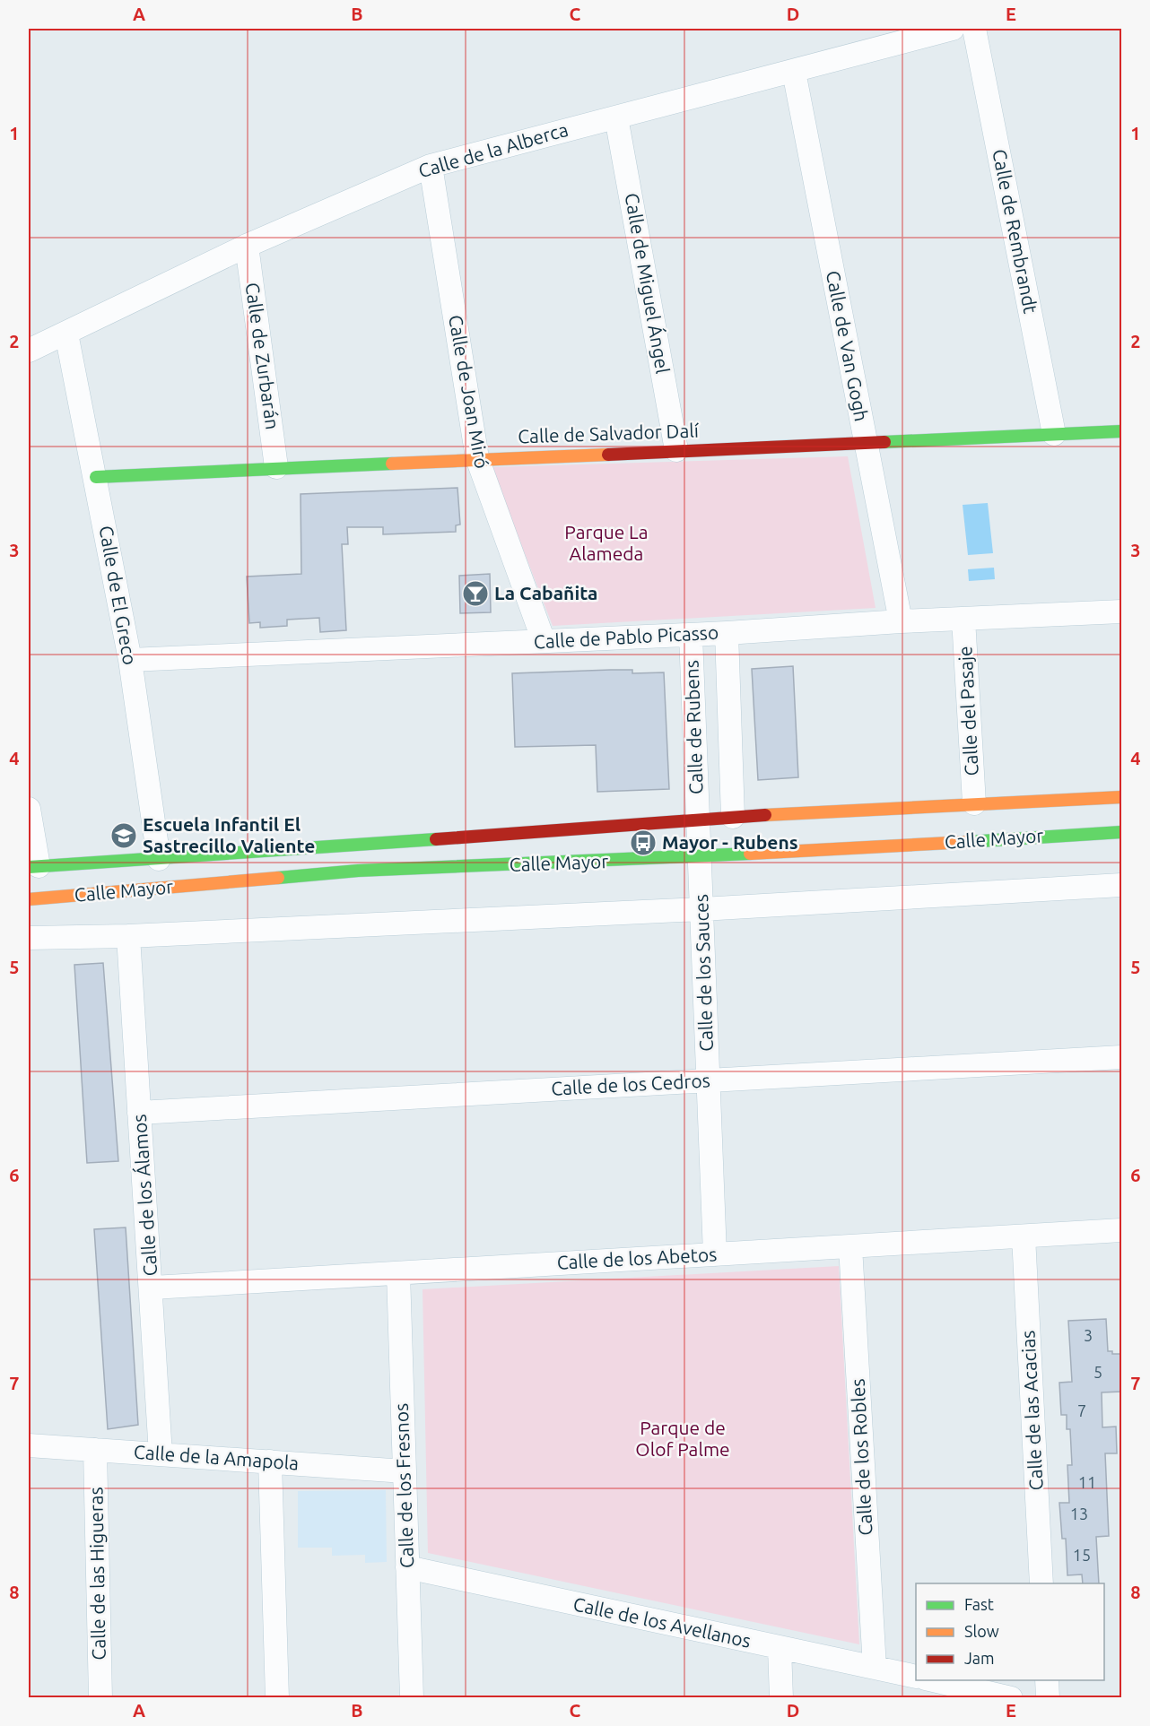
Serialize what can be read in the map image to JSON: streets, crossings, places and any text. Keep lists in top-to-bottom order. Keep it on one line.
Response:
{"streets":{"street":["Calle de la Alberca","Calle de Rembrandt","Calle de Miguel Ángel","Calle de Van Gogh","Calle de Zurbarán","Calle de Joan Miró","Calle de Salvador Dalí","Calle de El Greco","Calle de Pablo Picasso","Calle del Pasaje","Calle de Rubens","Calle Mayor","Calle de los Sauces","Calle de los Cedros","Calle de los Álamos","Calle de los Abetos","Calle de las Acacias","Calle de los Robles","Calle de la Amapola","Calle de los Fresnos","Calle de las Higueras","Calle de los Avellanos"]},"crossings":[["Calle de la Alberca","Calle de Miguel Ángel"],["Calle de la Alberca","Calle de Van Gogh"],["Calle de la Alberca","Calle de Zurbarán"],["Calle de la Alberca","Calle de Joan Miró"],["Calle de la Alberca","Calle de El Greco"],["Calle de Rembrandt","Calle de Salvador Dalí"],["Calle de Miguel Ángel","Calle de Salvador Dalí"],["Calle de Van Gogh","Calle de Salvador Dalí"],["Calle de Van Gogh","Calle de Pablo Picasso"],["Calle de Zurbarán","Calle de Salvador Dalí"],["Calle de Joan Miró","Calle de Salvador Dalí"],["Calle de Joan Miró","Calle de Pablo Picasso"],["Calle de Salvador Dalí","Calle de El Greco"],["Calle de El Greco","Calle de Pablo Picasso"],["Calle de El Greco","Calle Mayor"],["Calle de Pablo Picasso","Calle del Pasaje"],["Calle de Pablo Picasso","Calle de Rubens"],["Calle del Pasaje","Calle Mayor"],["Calle de Rubens","Calle Mayor"],["Calle de Rubens","Calle de los Sauces"],["Calle Mayor","Calle de los Sauces"],["Calle de los Sauces","Calle de los Cedros"],["Calle de los Sauces","Calle de los Abetos"],["Calle de los Cedros","Calle de los Álamos"],["Calle de los Álamos","Calle de los Abetos"],["Calle de los Álamos","Calle de la Amapola"],["Calle de los Abetos","Calle de las Acacias"],["Calle de los Abetos","Calle de los Robles"],["Calle de los Abetos","Calle de los Fresnos"],["Calle de los Robles","Calle de los Avellanos"],["Calle de la Amapola","Calle de los Fresnos"],["Calle de la Amapola","Calle de las Higueras"],["Calle de los Fresnos","Calle de los Avellanos"]],"parks":["Parque La Alameda","Parque de Olof Palme"],"places":{"bar":["La Cabañita"],"school or university":["Escuela Infantil El Sastrecillo Valiente"],"bus stop":["Mayor - Rubens"]},"house_numbers":["3","5","7","11","13","15"],"legend":["Fast","Slow","Jam"],"grid":{"columns":["A","B","C","D","E"],"rows":["1","2","3","4","5","6","7","8"]}}
